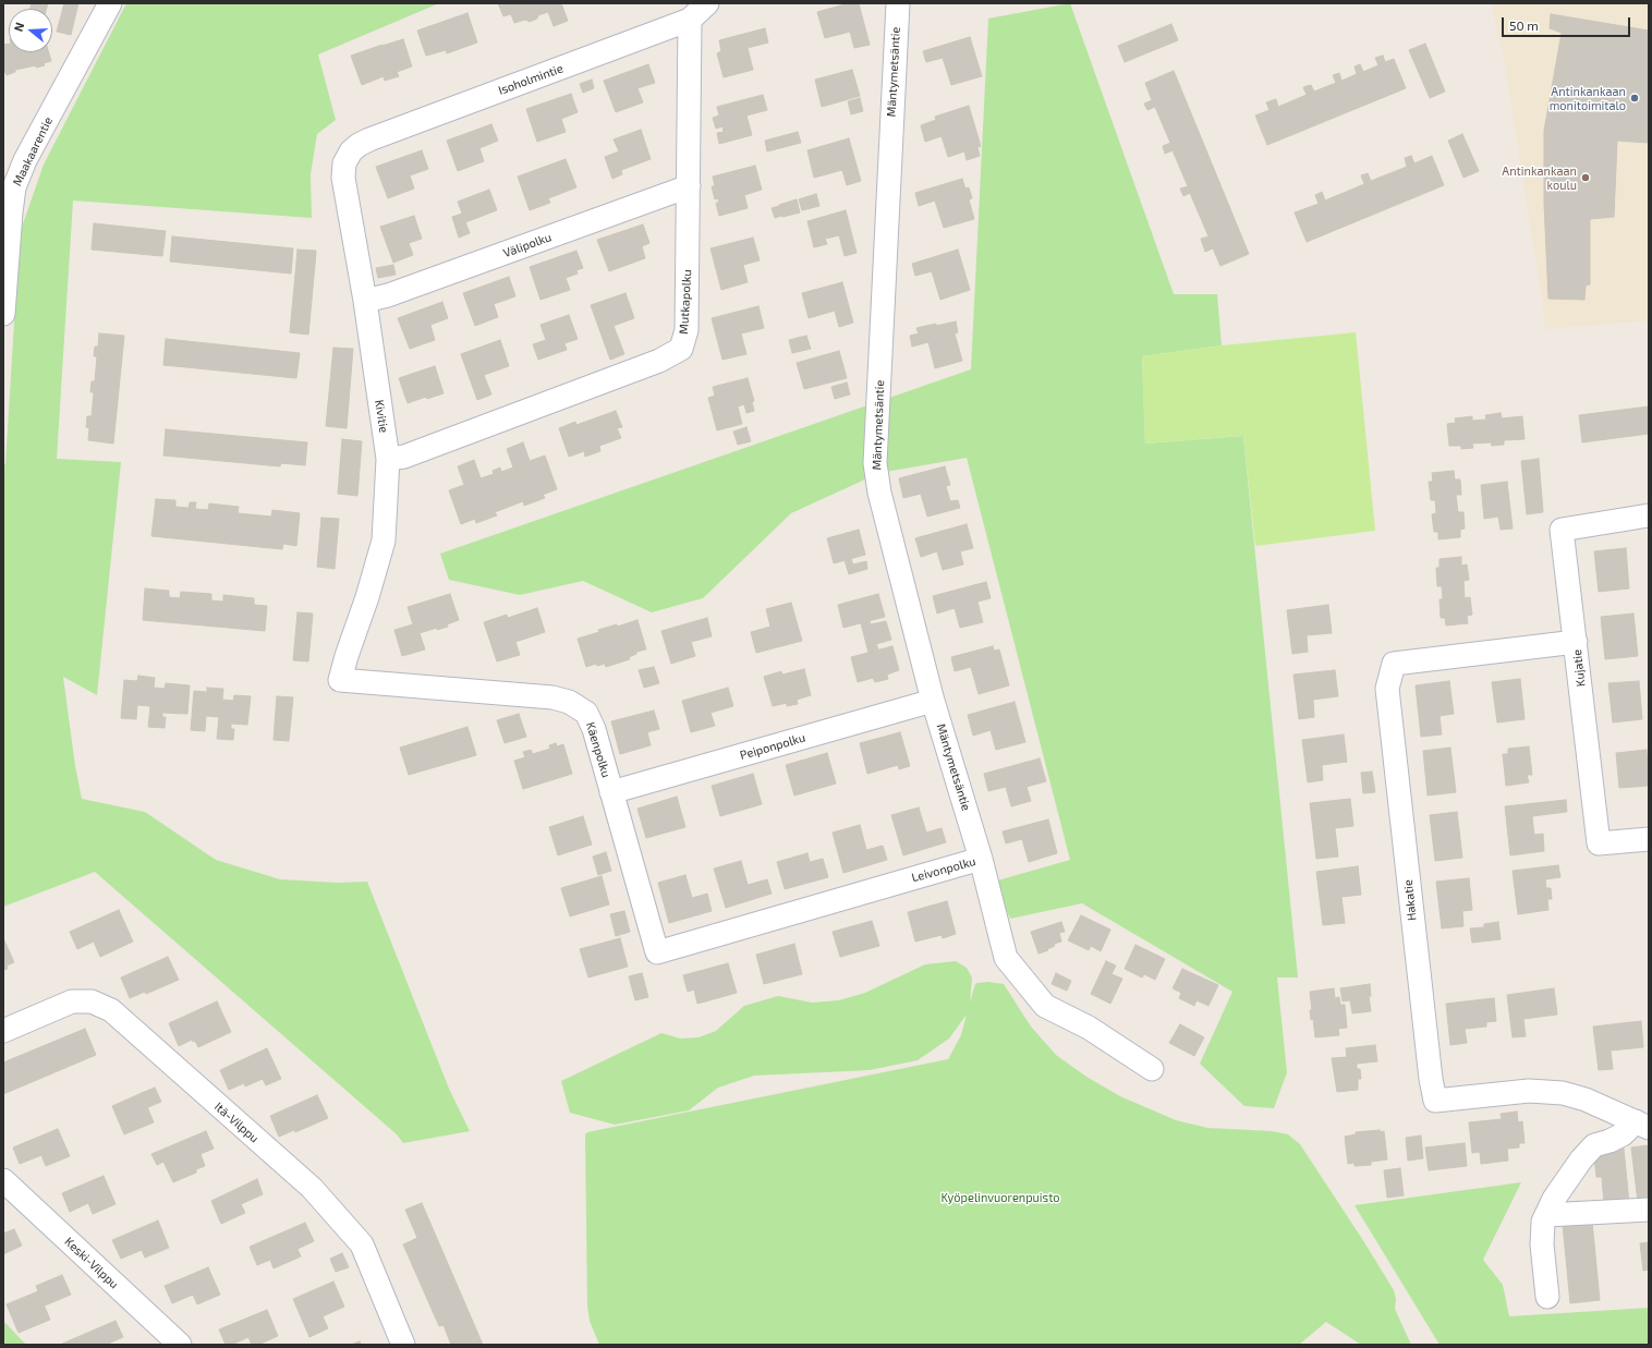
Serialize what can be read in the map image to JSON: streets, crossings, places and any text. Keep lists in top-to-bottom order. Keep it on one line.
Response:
{"streets":{"street":["Mäntymetsäntie","Isoholmintie","Maakaarentie","Välipolku","Mutkapolku","Kivitie","Kujatie","Peiponpolku","Käenpolku","Leivonpolku","Hakatie","Itä-Vilppu","Keski-Vilppu"]},"crossings":[["Mäntymetsäntie","Peiponpolku"],["Mäntymetsäntie","Leivonpolku"],["Isoholmintie","Mutkapolku"],["Isoholmintie","Kivitie"],["Välipolku","Mutkapolku"],["Välipolku","Kivitie"],["Mutkapolku","Kivitie"],["Kivitie","Käenpolku"],["Kujatie","Hakatie"],["Peiponpolku","Käenpolku"],["Käenpolku","Leivonpolku"]],"parks":["Kyöpelinvuorenpuisto"],"places":["Antinkankaan monitoimitalo","Antinkankaan koulu"],"scale_bar":"50 m","north":"left"}
